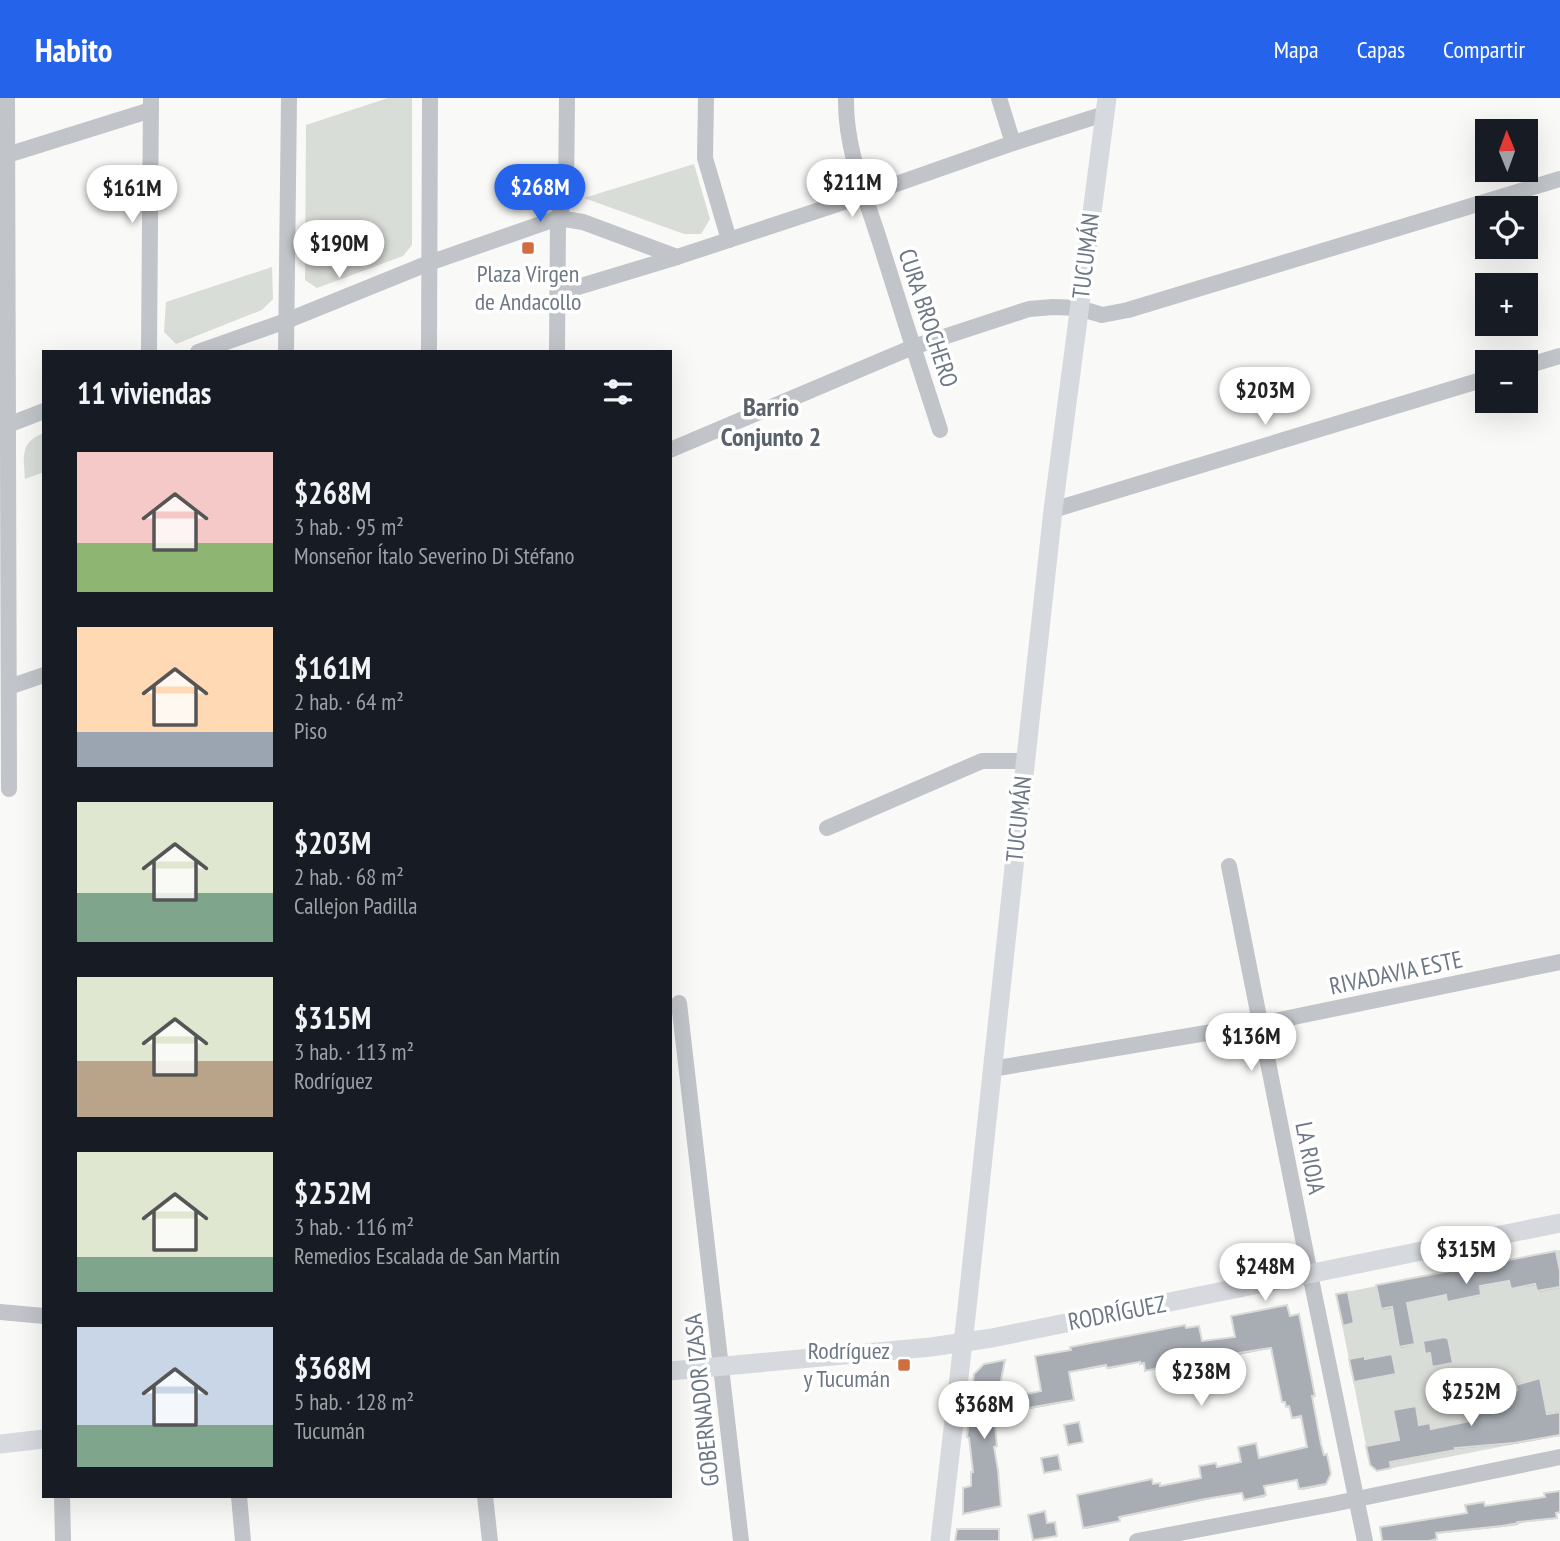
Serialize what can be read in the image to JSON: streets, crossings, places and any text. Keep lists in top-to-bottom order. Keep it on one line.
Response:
{"streets":{"main road":["TUCUMÁN","RODRÍGUEZ"],"street":["CURA BROCHERO","RIVADAVIA ESTE","LA RIOJA","GOBERNADOR IZASA"]},"crossings":[["TUCUMÁN","RIVADAVIA ESTE"],["TUCUMÁN","RODRÍGUEZ"],["RIVADAVIA ESTE","LA RIOJA"],["LA RIOJA","RODRÍGUEZ"],["RODRÍGUEZ","GOBERNADOR IZASA"]],"districts":["Barrio Conjunto 2"],"places":{"transit":["Plaza Virgen de Andacollo","Rodríguez y Tucumán"]},"north":"top","page":{"header":"Habito","nav":["Mapa","Capas","Compartir"],"map_buttons":["+","−"],"price":["$211M","$268M","$161M","$190M","$203M","$136M","$315M","$248M","$238M","$252M","$368M"],"heading":"11 viviendas","list":[{"name":"$268M","note":"3 hab. · 95 m² · Monseñor Ítalo Severino Di Stéfano"},{"name":"$161M","note":"2 hab. · 64 m² · Piso"},{"name":"$203M","note":"2 hab. · 68 m² · Callejon Padilla"},{"name":"$315M","note":"3 hab. · 113 m² · Rodríguez"},{"name":"$252M","note":"3 hab. · 116 m² · Remedios Escalada de San Martín"},{"name":"$368M","note":"5 hab. · 128 m² · Tucumán"}]}}
